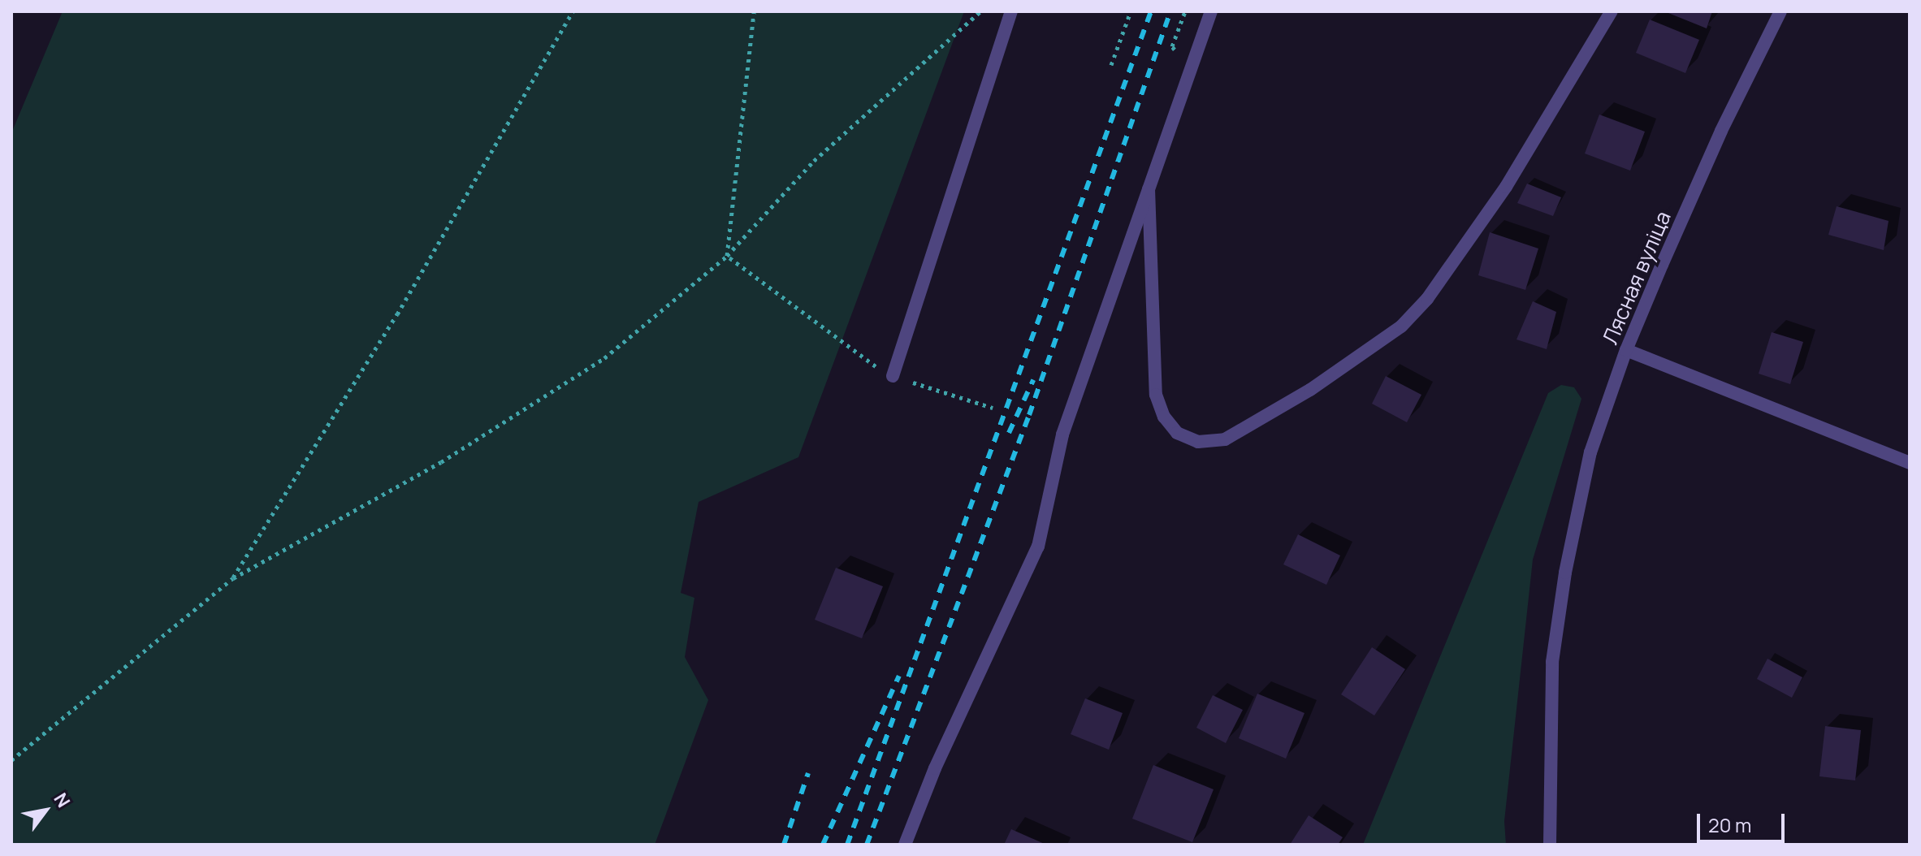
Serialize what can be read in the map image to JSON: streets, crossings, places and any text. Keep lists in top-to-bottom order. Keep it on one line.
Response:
{"streets":{"street":["Лясная вуліца"]},"scale_bar":"20 m","north":"top right"}
